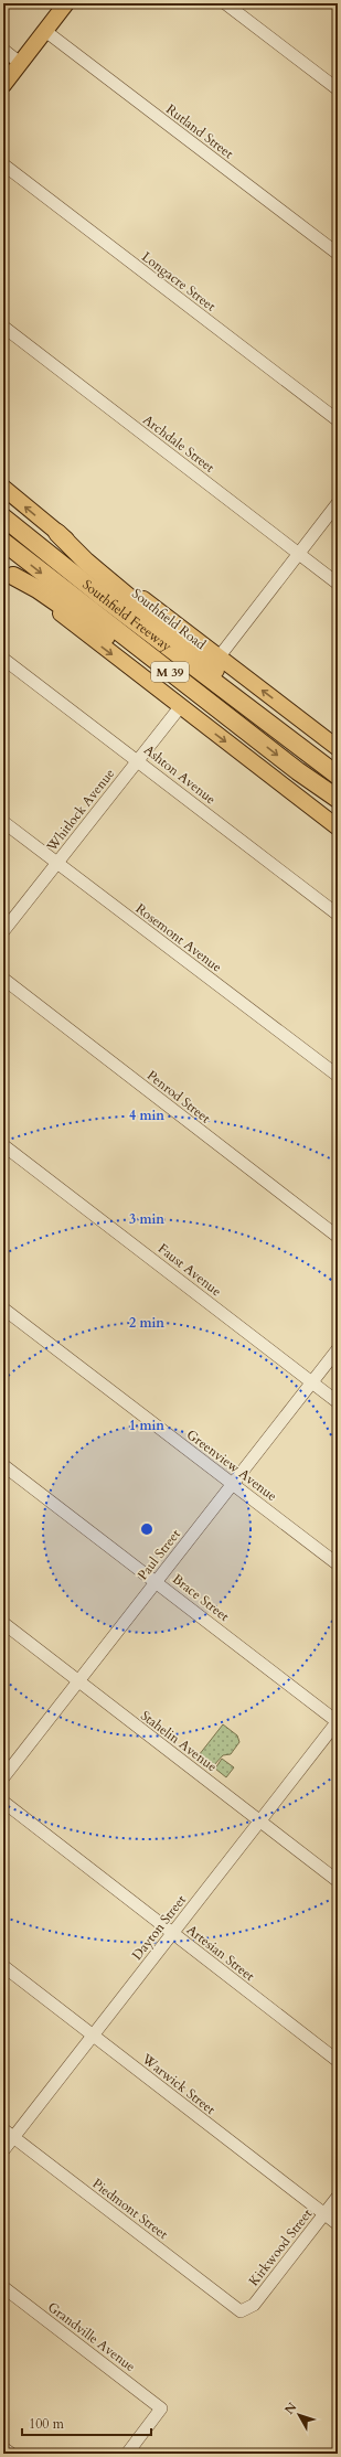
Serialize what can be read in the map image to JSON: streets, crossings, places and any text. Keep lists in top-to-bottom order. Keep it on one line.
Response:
{"streets":{"highway":["Southfield Freeway","M 39"],"main road":["Southfield Road"],"street":["Rutland Street","Longacre Street","Archdale Street","Ashton Avenue","Whitlock Avenue","Rosemont Avenue","Penrod Street","Faust Avenue","Greenview Avenue","Paul Street","Brace Street","Stahelin Avenue","Dayton Street","Artesian Street","Warwick Street","Piedmont Street","Kirkwood Street","Grandville Avenue"]},"crossings":[["Ashton Avenue","Whitlock Avenue"],["Whitlock Avenue","Rosemont Avenue"],["Faust Avenue","Paul Street"],["Greenview Avenue","Paul Street"],["Paul Street","Brace Street"],["Paul Street","Stahelin Avenue"],["Brace Street","Dayton Street"],["Stahelin Avenue","Dayton Street"],["Dayton Street","Artesian Street"],["Dayton Street","Warwick Street"],["Dayton Street","Piedmont Street"],["Warwick Street","Kirkwood Street"],["Piedmont Street","Kirkwood Street"]],"scale_bar":"100 m","north":"top left","rings":["4 min","3 min","2 min","1 min"]}
